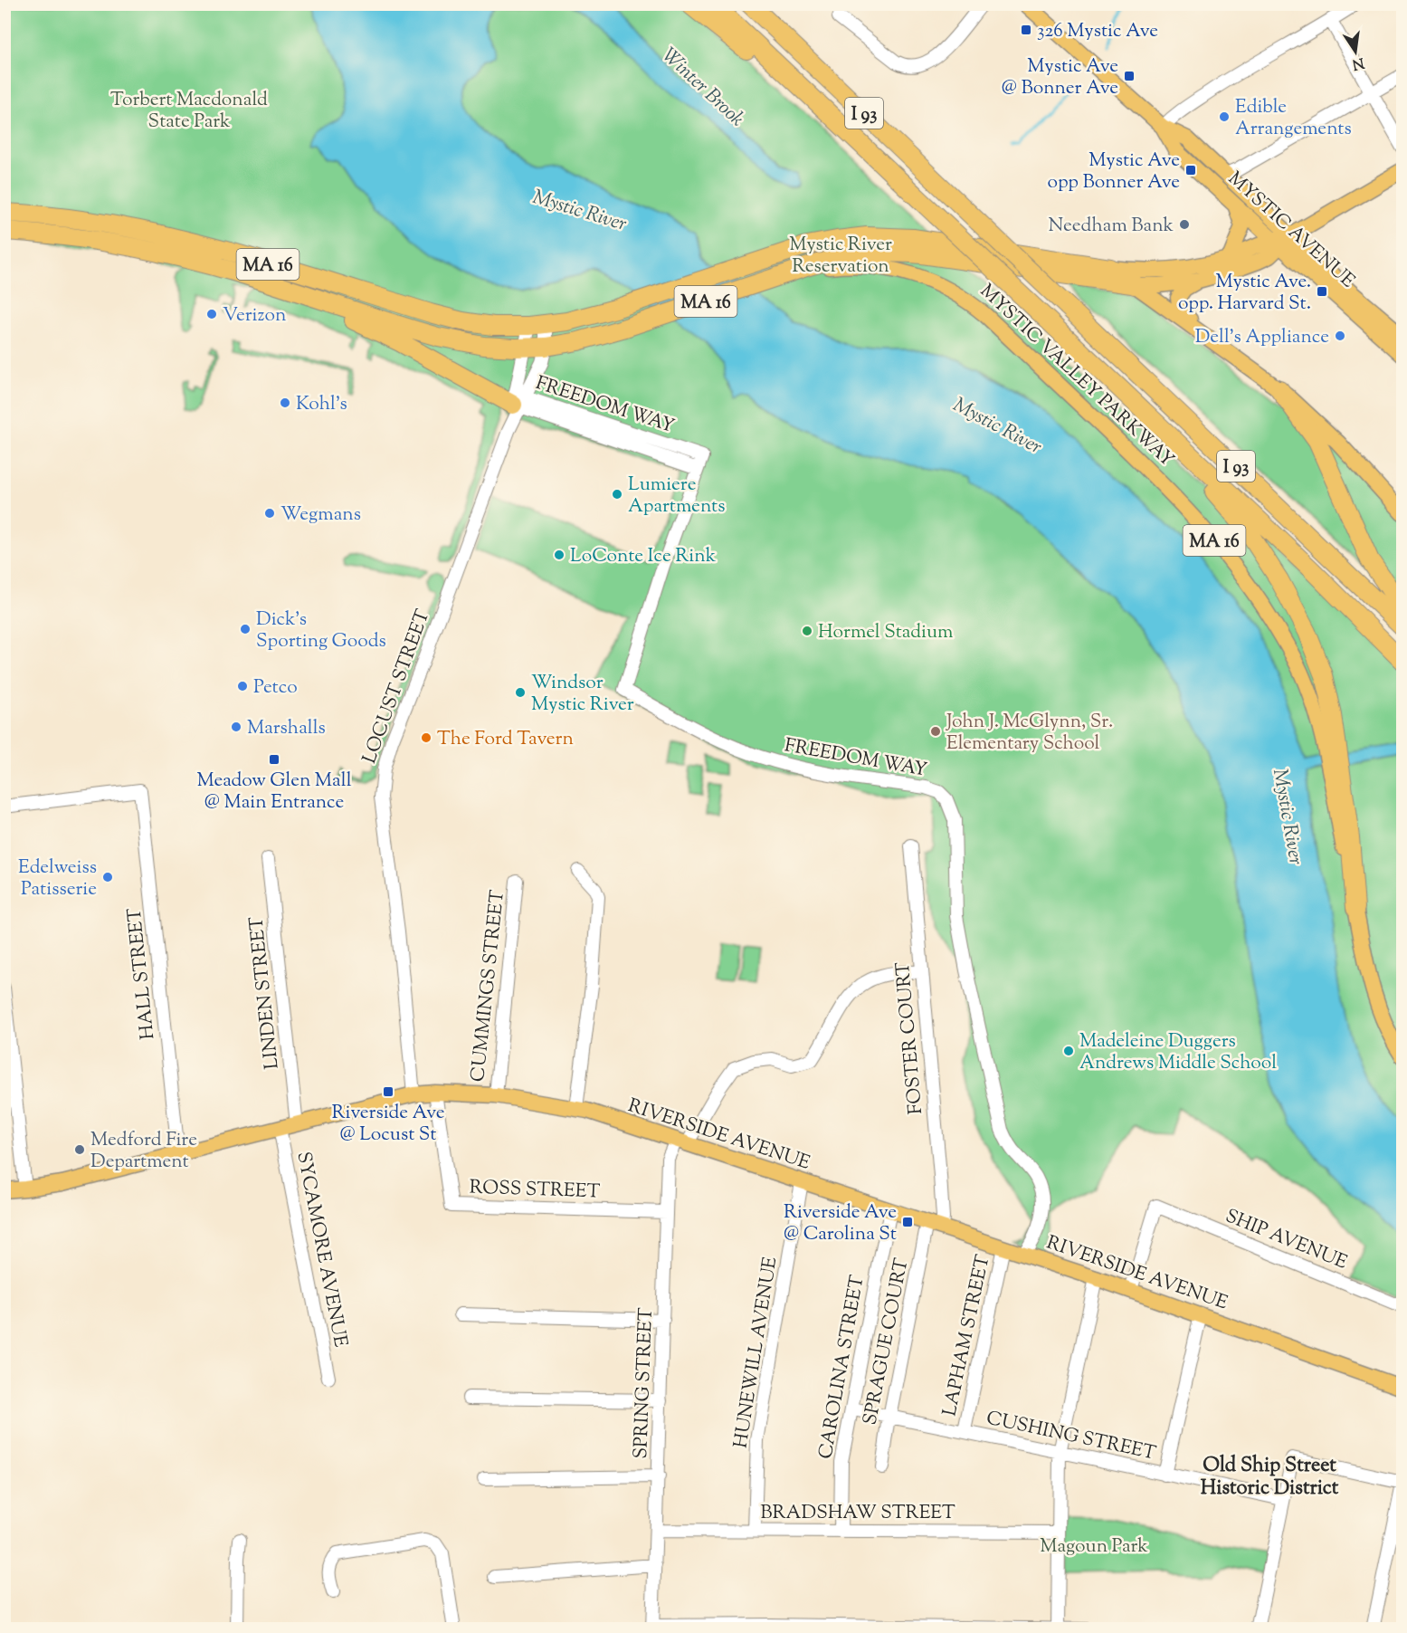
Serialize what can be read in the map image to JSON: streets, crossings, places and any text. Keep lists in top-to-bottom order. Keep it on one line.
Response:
{"streets":{"highway":["I 93","MA 16","MYSTIC VALLEY PARKWAY"],"main road":["MYSTIC AVENUE","RIVERSIDE AVENUE"],"street":["FREEDOM WAY","LOCUST STREET","HALL STREET","CUMMINGS STREET","LINDEN STREET","FOSTER COURT","ROSS STREET","SHIP AVENUE","SYCAMORE AVENUE","LAPHAM STREET","SPRAGUE COURT","HUNEWILL AVENUE","CAROLINA STREET","SPRING STREET","CUSHING STREET","BRADSHAW STREET"]},"crossings":[["MA 16","LOCUST STREET"],["MYSTIC VALLEY PARKWAY","LOCUST STREET"],["FREEDOM WAY","LOCUST STREET"],["FREEDOM WAY","RIVERSIDE AVENUE"],["LOCUST STREET","RIVERSIDE AVENUE"],["HALL STREET","RIVERSIDE AVENUE"],["CUMMINGS STREET","RIVERSIDE AVENUE"],["LINDEN STREET","RIVERSIDE AVENUE"],["FOSTER COURT","RIVERSIDE AVENUE"],["FOSTER COURT","SPRAGUE COURT"],["FOSTER COURT","SPRING STREET"],["RIVERSIDE AVENUE","ROSS STREET"],["RIVERSIDE AVENUE","SHIP AVENUE"],["RIVERSIDE AVENUE","SYCAMORE AVENUE"],["RIVERSIDE AVENUE","LAPHAM STREET"],["RIVERSIDE AVENUE","SPRAGUE COURT"],["RIVERSIDE AVENUE","HUNEWILL AVENUE"],["RIVERSIDE AVENUE","CAROLINA STREET"],["RIVERSIDE AVENUE","SPRING STREET"],["ROSS STREET","SPRING STREET"],["LAPHAM STREET","CUSHING STREET"],["SPRAGUE COURT","CUSHING STREET"],["HUNEWILL AVENUE","BRADSHAW STREET"],["CAROLINA STREET","CUSHING STREET"],["CAROLINA STREET","BRADSHAW STREET"],["SPRING STREET","BRADSHAW STREET"]],"districts":["Old Ship Street Historic District"],"water":["Winter Brook","Mystic River"],"parks":["Torbert Macdonald State Park","Mystic River Reservation","Magoun Park"],"places":{"transit":["326 Mystic Ave","Mystic Ave @ Bonner Ave","Mystic Ave opp Bonner Ave","Mystic Ave. opp. Harvard St.","Meadow Glen Mall @ Main Entrance","Riverside Ave @ Locust St","Riverside Ave @ Carolina St"],"other":["Edible Arrangements","Needham Bank","Verizon","Dell's Appliance","Kohl's","Lumiere Apartments","Wegmans","LoConte Ice Rink","Dick's Sporting Goods","Hormel Stadium","Petco","Windsor Mystic River","Marshalls","John J. McGlynn, Sr. Elementary School","The Ford Tavern","Edelweiss Patisserie","Madeleine Duggers Andrews Middle School","Medford Fire Department"]},"north":"bottom"}
